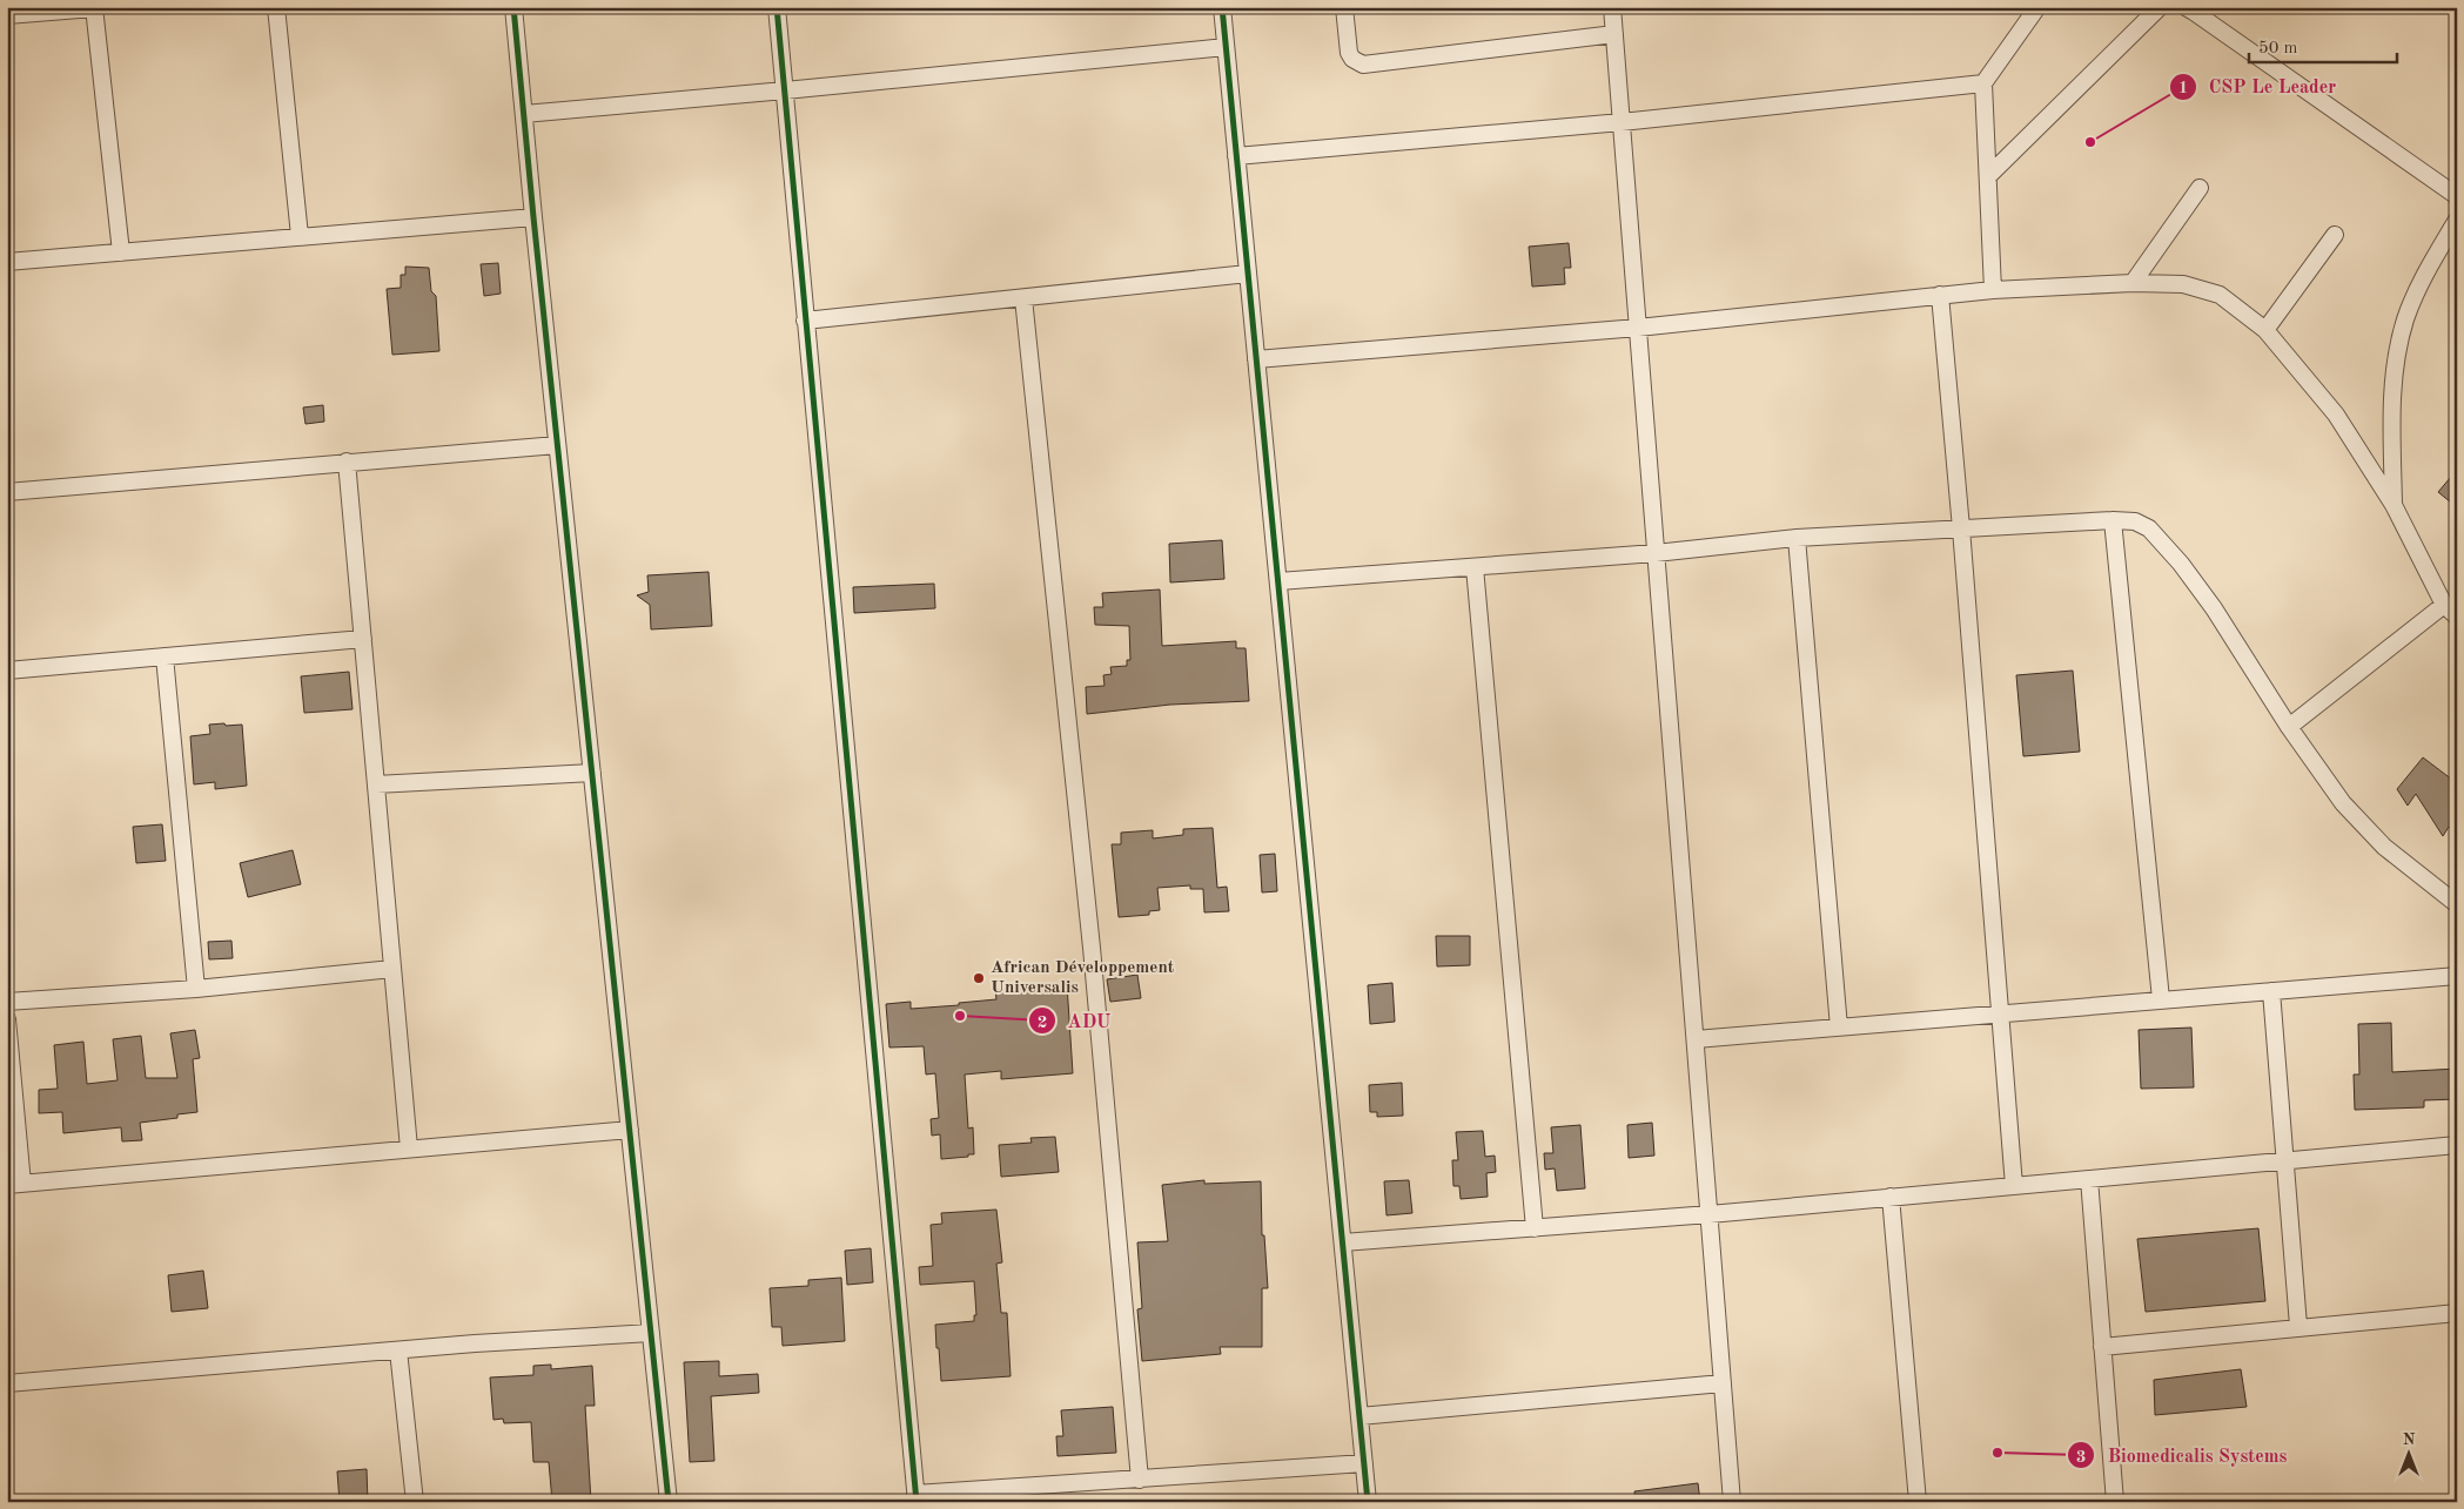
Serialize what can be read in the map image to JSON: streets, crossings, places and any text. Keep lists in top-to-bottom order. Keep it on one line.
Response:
{"places":["CSP Le Leader","African Développement Universalis","ADU","Biomedicalis Systems"],"scale_bar":"50 m","north":"top"}
